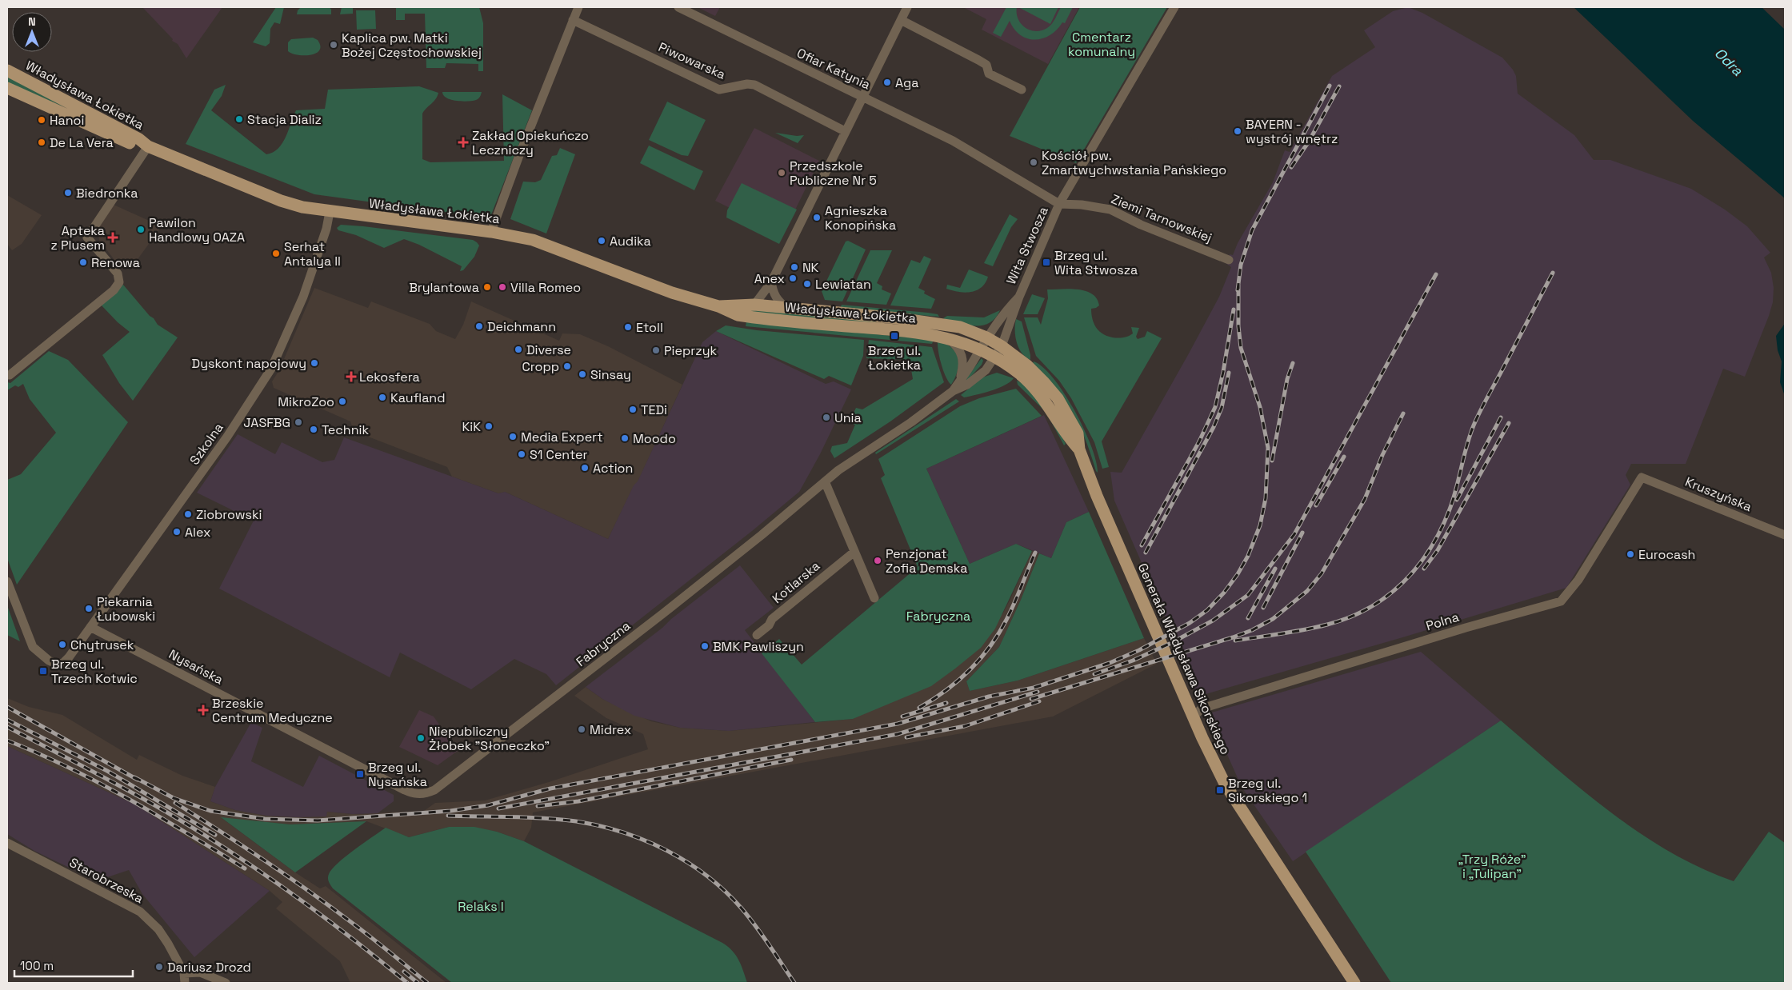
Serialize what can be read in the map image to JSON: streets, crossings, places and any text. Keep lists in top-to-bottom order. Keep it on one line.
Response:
{"streets":{"main road":["Władysława Łokietka","Generała Władysława Sikorskiego"],"street":["Piwowarska","Ofiar Katynia","Ziemi Tarnowskiej","Wita Stwosza","Szkolna","Kruszyńska","Kotlarska","Polna","Fabryczna","Nysańska","Starobrzeska"]},"crossings":[["Ofiar Katynia","Ziemi Tarnowskiej"],["Ofiar Katynia","Wita Stwosza"],["Władysława Łokietka","Wita Stwosza"],["Władysława Łokietka","Szkolna"],["Władysława Łokietka","Fabryczna"],["Władysława Łokietka","Generała Władysława Sikorskiego"],["Ziemi Tarnowskiej","Wita Stwosza"],["Wita Stwosza","Fabryczna"],["Wita Stwosza","Generała Władysława Sikorskiego"],["Szkolna","Nysańska"],["Kruszyńska","Polna"],["Polna","Generała Władysława Sikorskiego"],["Fabryczna","Generała Władysława Sikorskiego"],["Fabryczna","Nysańska"]],"water":["Odra"],"parks":["Cmentarz komunalny","Fabryczna","„Trzy Róże” i „Tulipan”","Relaks I"],"places":{"other":["Kaplica pw. Matki Bożej Częstochowskiej","Aga","Stacja Dializ","Hanoi","BAYERN - wystrój wnętrz","De La Vera","Kościół pw. Zmartwychwstania Pańskiego","Przedszkole Publiczne Nr 5","Biedronka","Agnieszka Konopińska","Pawilon Handlowy OAZA","Audika","Serhat Antalya II","Renowa","NK","Anex","Lewiatan","Brylantowa","Villa Romeo","Deichmann","Etoll","Diverse","Pieprzyk","Dyskont napojowy","Cropp","Sinsay","Kaufland","MikroZoo","TEDi","Unia","JASFBG","KiK","Technik","Media Expert","Moodo","S1 Center","Action","Ziobrowski","Alex","Eurocash","Penzjonat Zofia Demska","Piekarnia Łubowski","Chytrusek","BMK Pawliszyn","Midrex","Niepubliczny Żłobek \"Słoneczko\"","Dariusz Drozd"],"health":["Zakład Opiekuńczo Leczniczy","Apteka z Plusem","Lekosfera","Brzeskie Centrum Medyczne"],"transit":["Brzeg ul. Wita Stwosza","Brzeg ul. Łokietka","Brzeg ul. Trzech Kotwic","Brzeg ul. Nysańska","Brzeg ul. Sikorskiego 1"]},"scale_bar":"100 m","north":"top"}
